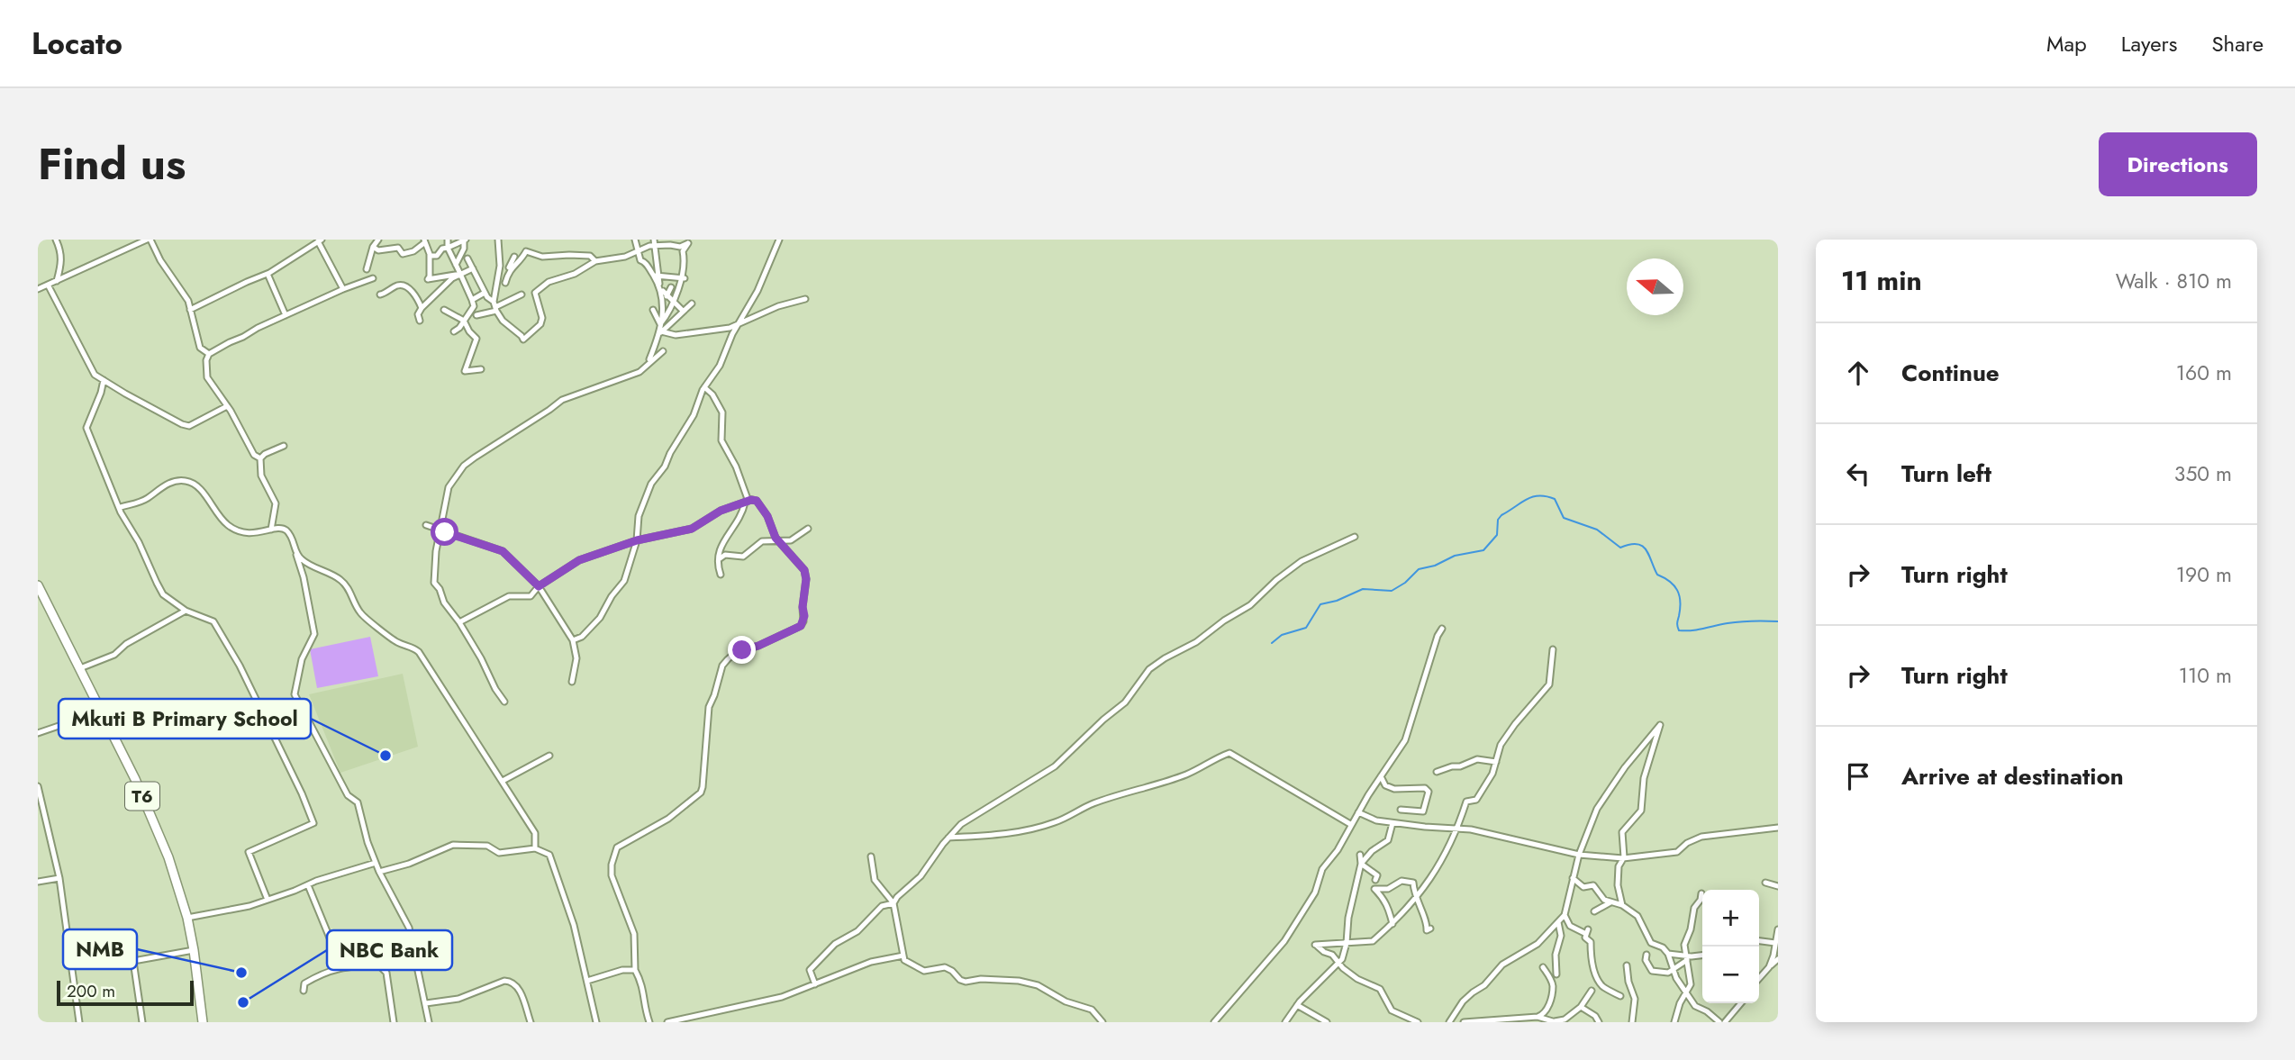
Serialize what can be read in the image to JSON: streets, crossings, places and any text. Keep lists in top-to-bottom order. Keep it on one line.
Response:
{"streets":{"highway":["T6"]},"places":["Mkuti B Primary School","NMB","NBC Bank"],"scale_bar":"200 m","north":"left","page":{"header":"Locato","nav":["Map","Layers","Share"],"title":"Find us","buttons":"Directions","heading":["11 min","Walk · 810 m"],"list":[["Continue","160 m"],["Turn left","350 m"],["Turn right","190 m"],["Turn right","110 m"],"Arrive at destination"],"map_buttons":["+","−"],"scale":"200 m"}}
